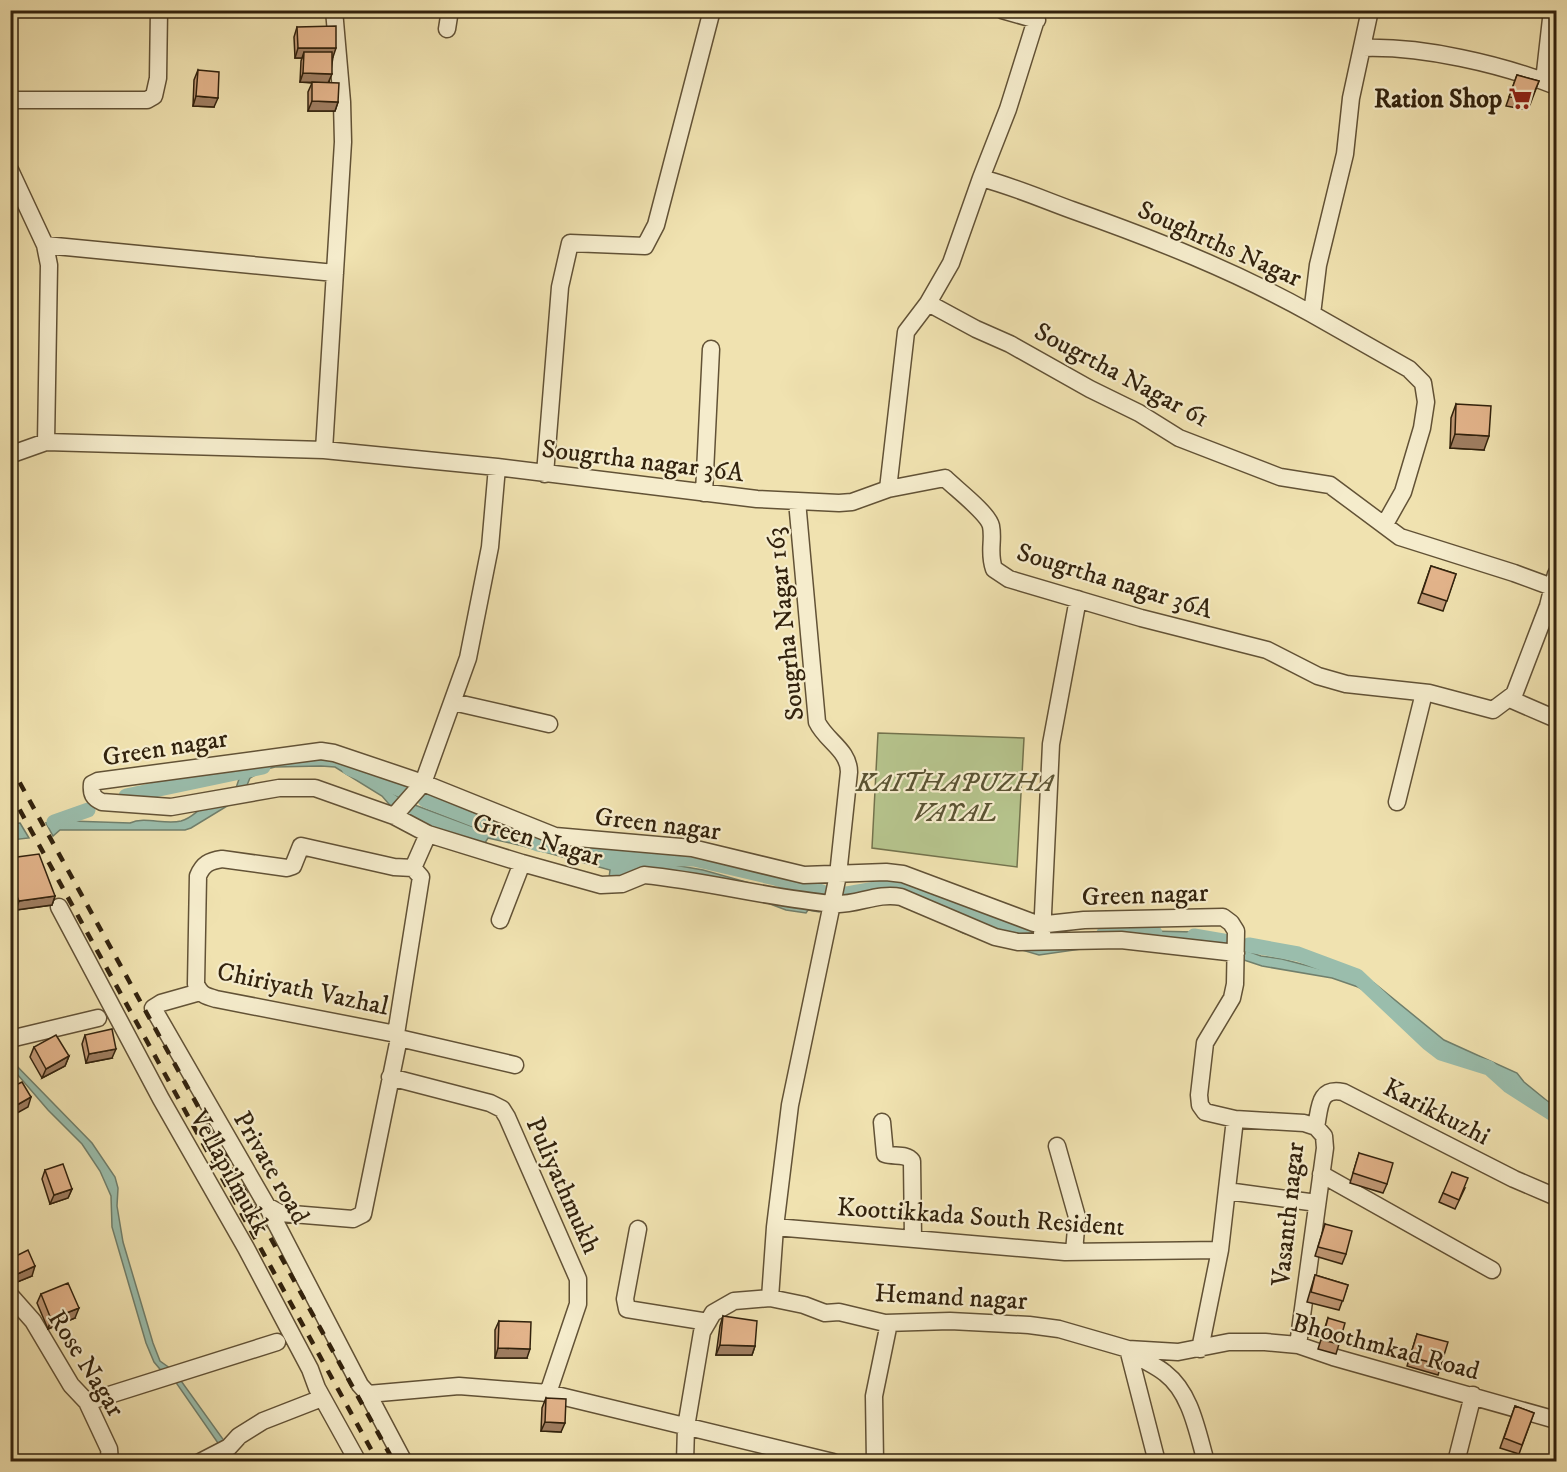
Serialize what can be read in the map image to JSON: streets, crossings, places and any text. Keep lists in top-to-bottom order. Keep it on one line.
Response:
{"streets":{"street":["Soughrths Nagar","Sougrtha Nagar 61","Sougrtha nagar 36A","Sougrha Nagar 163","Green nagar","Green Nagar","Chiriyath Vazhal","Karikkuzhi","Private road","Vellapilmukk","Puliyathmukh","Vasanth nagar","Koottikkada South Resident","Hemand nagar","Bhoothmkad Road","Rose Nagar"]},"crossings":[["Sougrtha nagar 36A","Sougrha Nagar 163"],["Sougrha Nagar 163","Green nagar"],["Sougrha Nagar 163","Green Nagar"],["Sougrha Nagar 163","Koottikkada South Resident"],["Sougrha Nagar 163","Hemand nagar"],["Green nagar","Green Nagar"],["Green nagar","Karikkuzhi"],["Green nagar","Vasanth nagar"],["Chiriyath Vazhal","Private road"],["Chiriyath Vazhal","Puliyathmukh"],["Karikkuzhi","Vasanth nagar"],["Vasanth nagar","Bhoothmkad Road"],["Hemand nagar","Bhoothmkad Road"]],"parks":["KAITHAPUZHA VAYAL"],"places":{"supermarket":["Ration Shop"]}}
